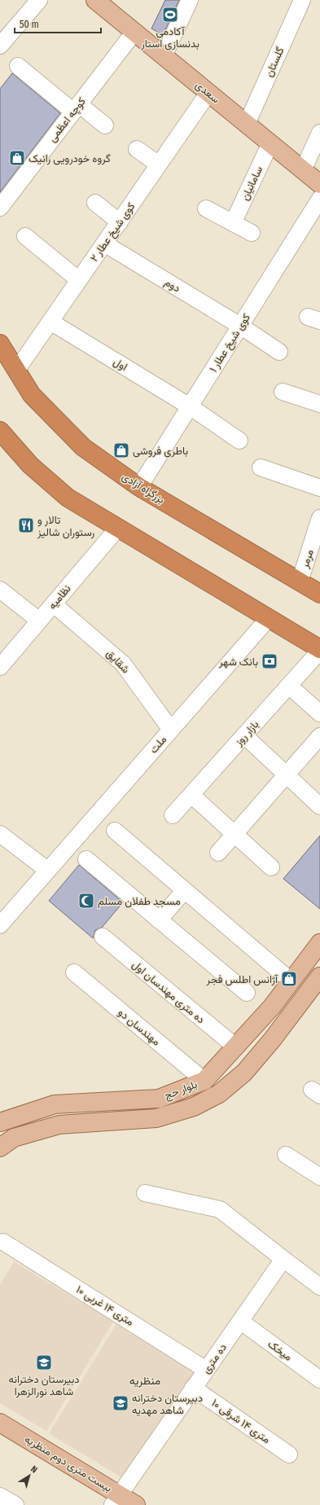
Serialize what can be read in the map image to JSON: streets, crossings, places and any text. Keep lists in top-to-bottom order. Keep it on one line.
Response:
{"streets":{"highway":["بزرگراه آزادی"],"main road":["سعدی","بلوار حج","بیست متری دوم منظریه"],"street":["گلستان","کوچه اعظمی","سامانیان","کوی شیخ عطار ۲","دوم","کوی شیخ عطار ۱","اول","مرمر","نظامیه","شقایق","بازار روز","ملت","ده متری مهندسان اول","مهندسان دو","۱۰ متری ۱۴ غربی","میخک","ده متری","۱۰ متری ۱۴ شرقی"]},"crossings":[["گلستان","سعدی"],["سعدی","کوچه اعظمی"],["سعدی","سامانیان"],["سعدی","کوی شیخ عطار ۲"],["کوی شیخ عطار ۲","دوم"],["کوی شیخ عطار ۲","اول"],["کوی شیخ عطار ۲","بزرگراه آزادی"],["دوم","کوی شیخ عطار ۱"],["کوی شیخ عطار ۱","اول"],["کوی شیخ عطار ۱","بزرگراه آزادی"],["بزرگراه آزادی","مرمر"],["نظامیه","شقایق"],["شقایق","ملت"],["ده متری مهندسان اول","بلوار حج"],["مهندسان دو","بلوار حج"],["۱۰ متری ۱۴ غربی","ده متری"],["میخک","ده متری"],["ده متری","۱۰ متری ۱۴ شرقی"],["ده متری","بیست متری دوم منظریه"]],"districts":["منظریه"],"places":{"sports":["آکادمی بدنسازی استار"],"shop":["گروه خودرویی رانیک","باطری فروشی","آژانس اطلس فجر"],"restaurant":["تالار و رستوران شالیز"],"bank":["بانک شهر"],"mosque":["مسجد طفلان مسلم"],"school or university":["دبیرستان دخترانه شاهد نورالزهرا","دبیرستان دخترانه شاهد مهدیه"]},"scale_bar":"50 m","north":"top right"}
